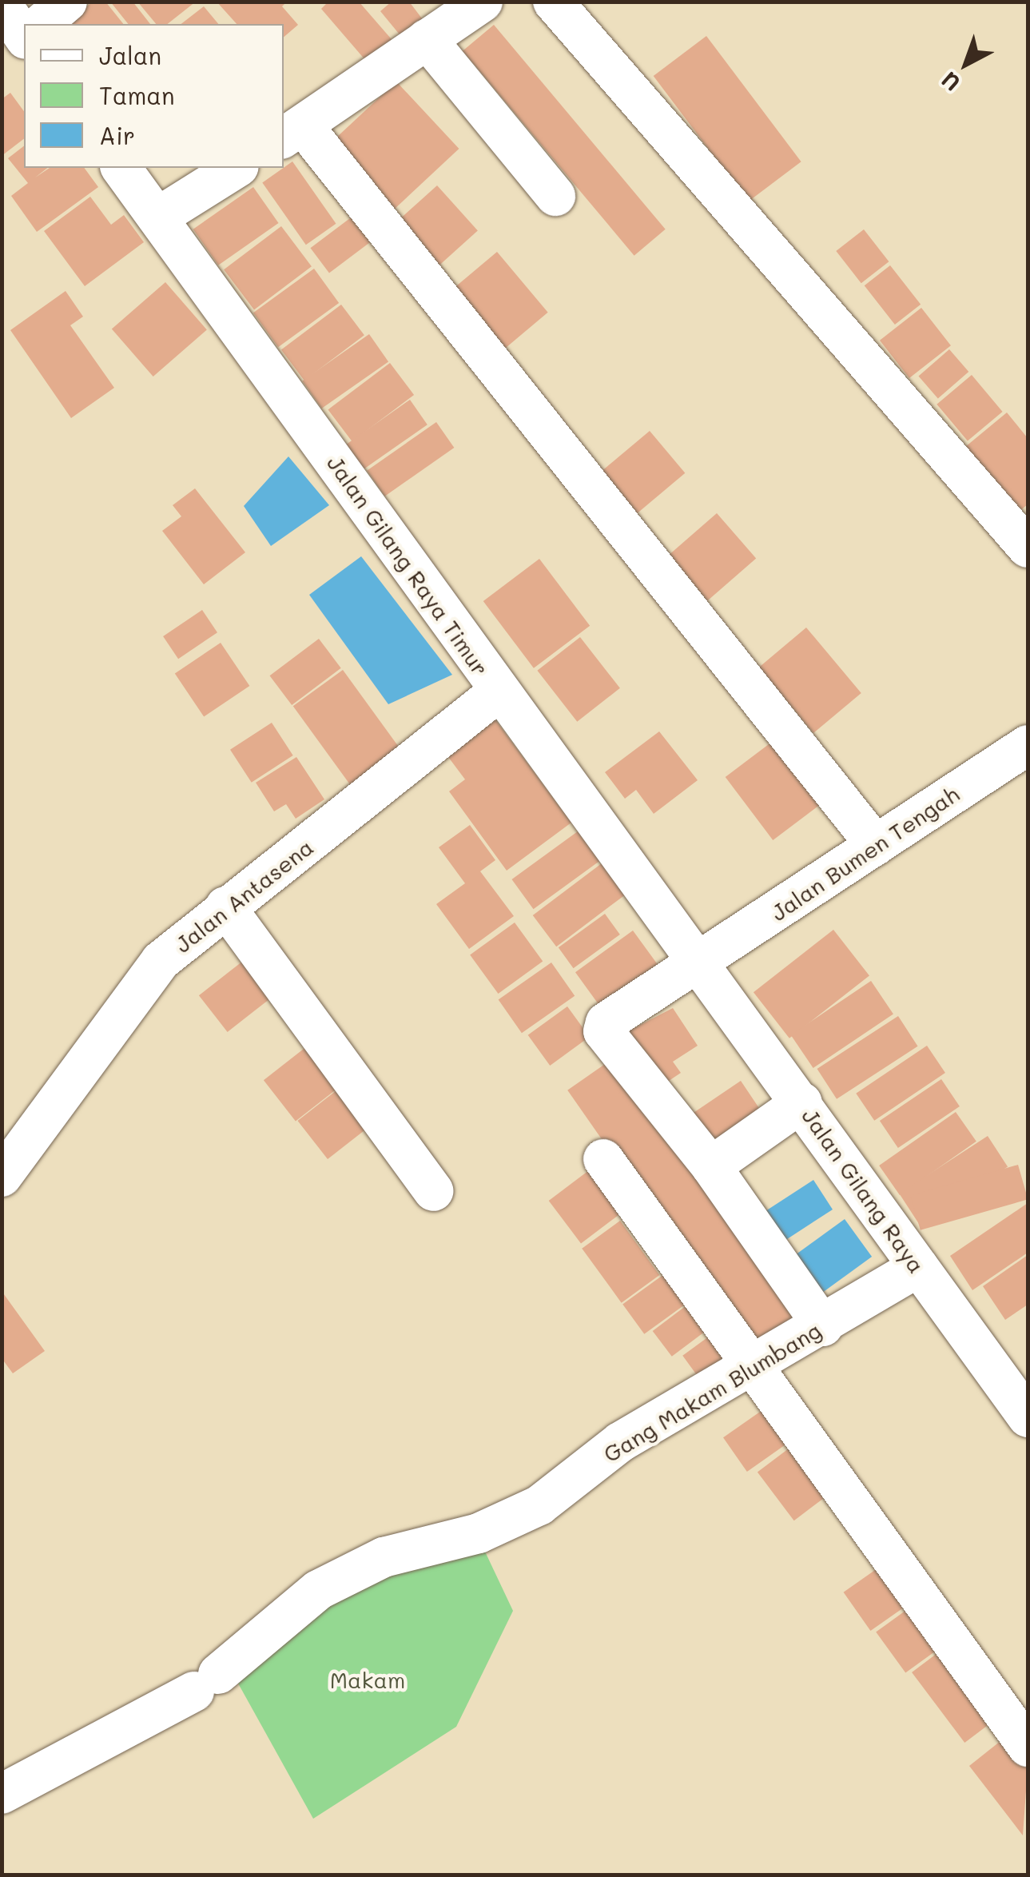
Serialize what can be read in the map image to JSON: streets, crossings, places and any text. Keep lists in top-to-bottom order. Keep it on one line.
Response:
{"streets":{"street":["Jalan Gilang Raya Timur","Jalan Bumen Tengah","Jalan Antasena","Jalan Gilang Raya","Gang Makam Blumbang"]},"crossings":[["Jalan Gilang Raya Timur","Jalan Bumen Tengah"],["Jalan Gilang Raya Timur","Jalan Antasena"],["Jalan Gilang Raya Timur","Jalan Gilang Raya"],["Jalan Bumen Tengah","Jalan Gilang Raya"],["Jalan Gilang Raya","Gang Makam Blumbang"]],"parks":["Makam"],"legend":["Jalan","Taman","Air"],"north":"bottom left"}
